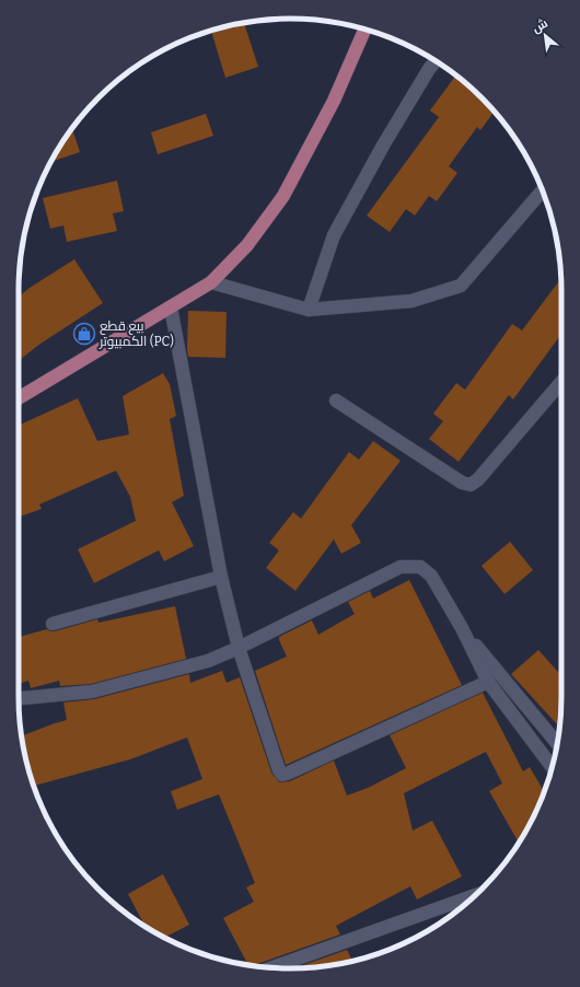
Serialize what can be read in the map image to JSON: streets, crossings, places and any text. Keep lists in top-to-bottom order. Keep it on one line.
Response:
{"places":{"shop":["بيع قطع الكمبيوتر (PC)"]},"north":"top left"}
